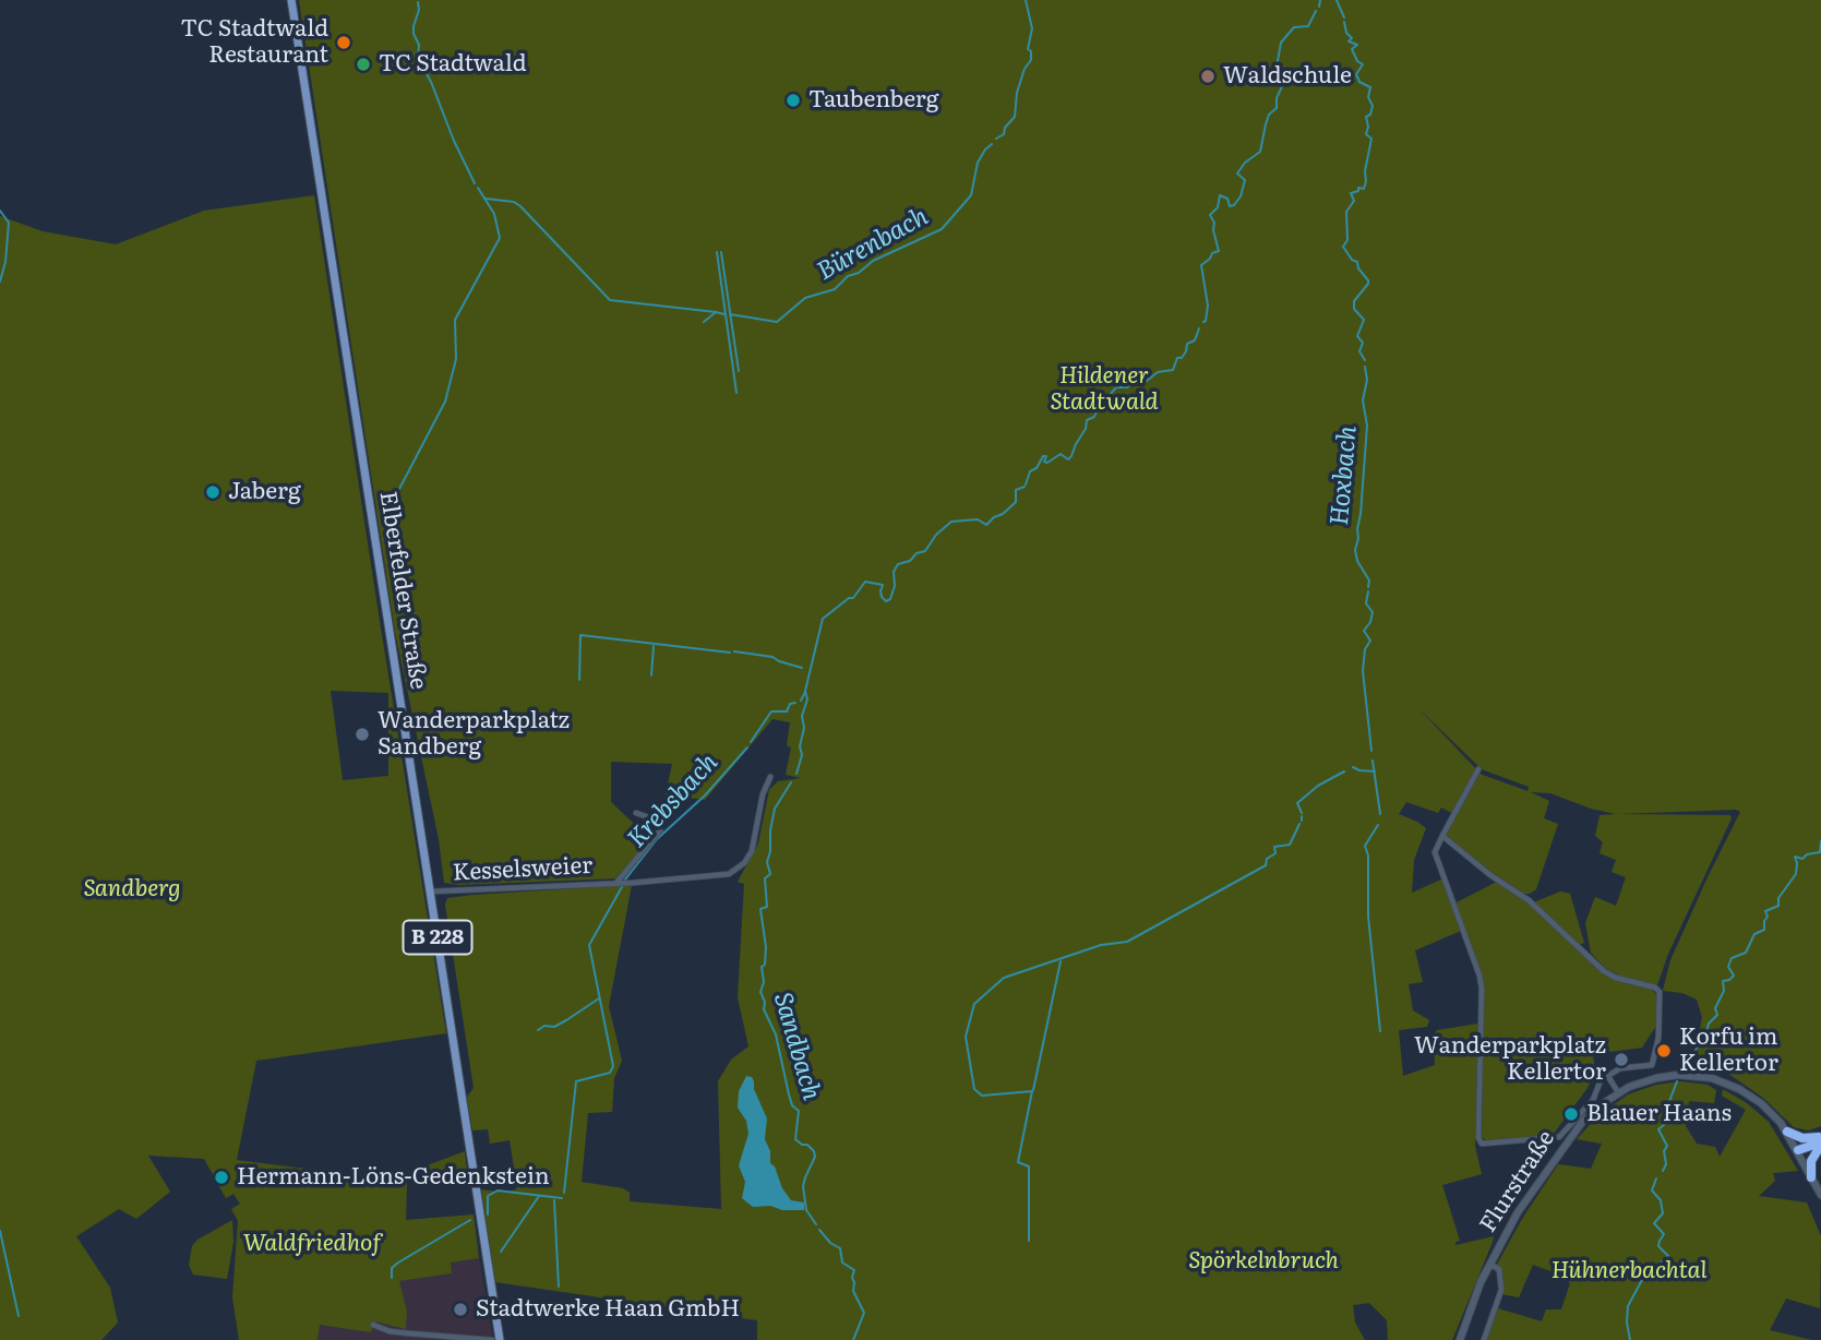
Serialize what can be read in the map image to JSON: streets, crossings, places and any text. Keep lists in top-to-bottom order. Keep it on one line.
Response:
{"streets":{"main road":["Elberfelder Straße","B 228","Flurstraße"],"street":["Kesselsweier"]},"crossings":[["Elberfelder Straße","Kesselsweier"]],"water":["Bürenbach","Hoxbach","Krebsbach","Sandbach"],"parks":["Hildener Stadtwald","Sandberg","Waldfriedhof","Spörkelnbruch","Hühnerbachtal"],"places":["TC Stadtwald Restaurant","TC Stadtwald","Waldschule","Taubenberg","Jaberg","Wanderparkplatz Sandberg","Korfu im Kellertor","Wanderparkplatz Kellertor","Blauer Haans","Hermann-Löns-Gedenkstein","Stadtwerke Haan GmbH"]}
